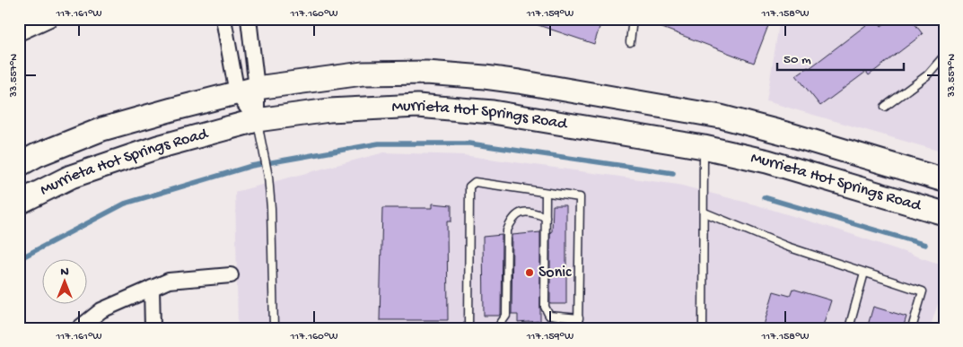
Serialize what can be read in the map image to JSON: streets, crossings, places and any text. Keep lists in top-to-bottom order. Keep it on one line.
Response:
{"streets":{"main road":["Murrieta Hot Springs Road"]},"places":["Sonic"],"scale_bar":"50 m","north":"top","coordinates":["117.161°W","117.160°W","117.159°W","117.158°W","33.557°N"]}
